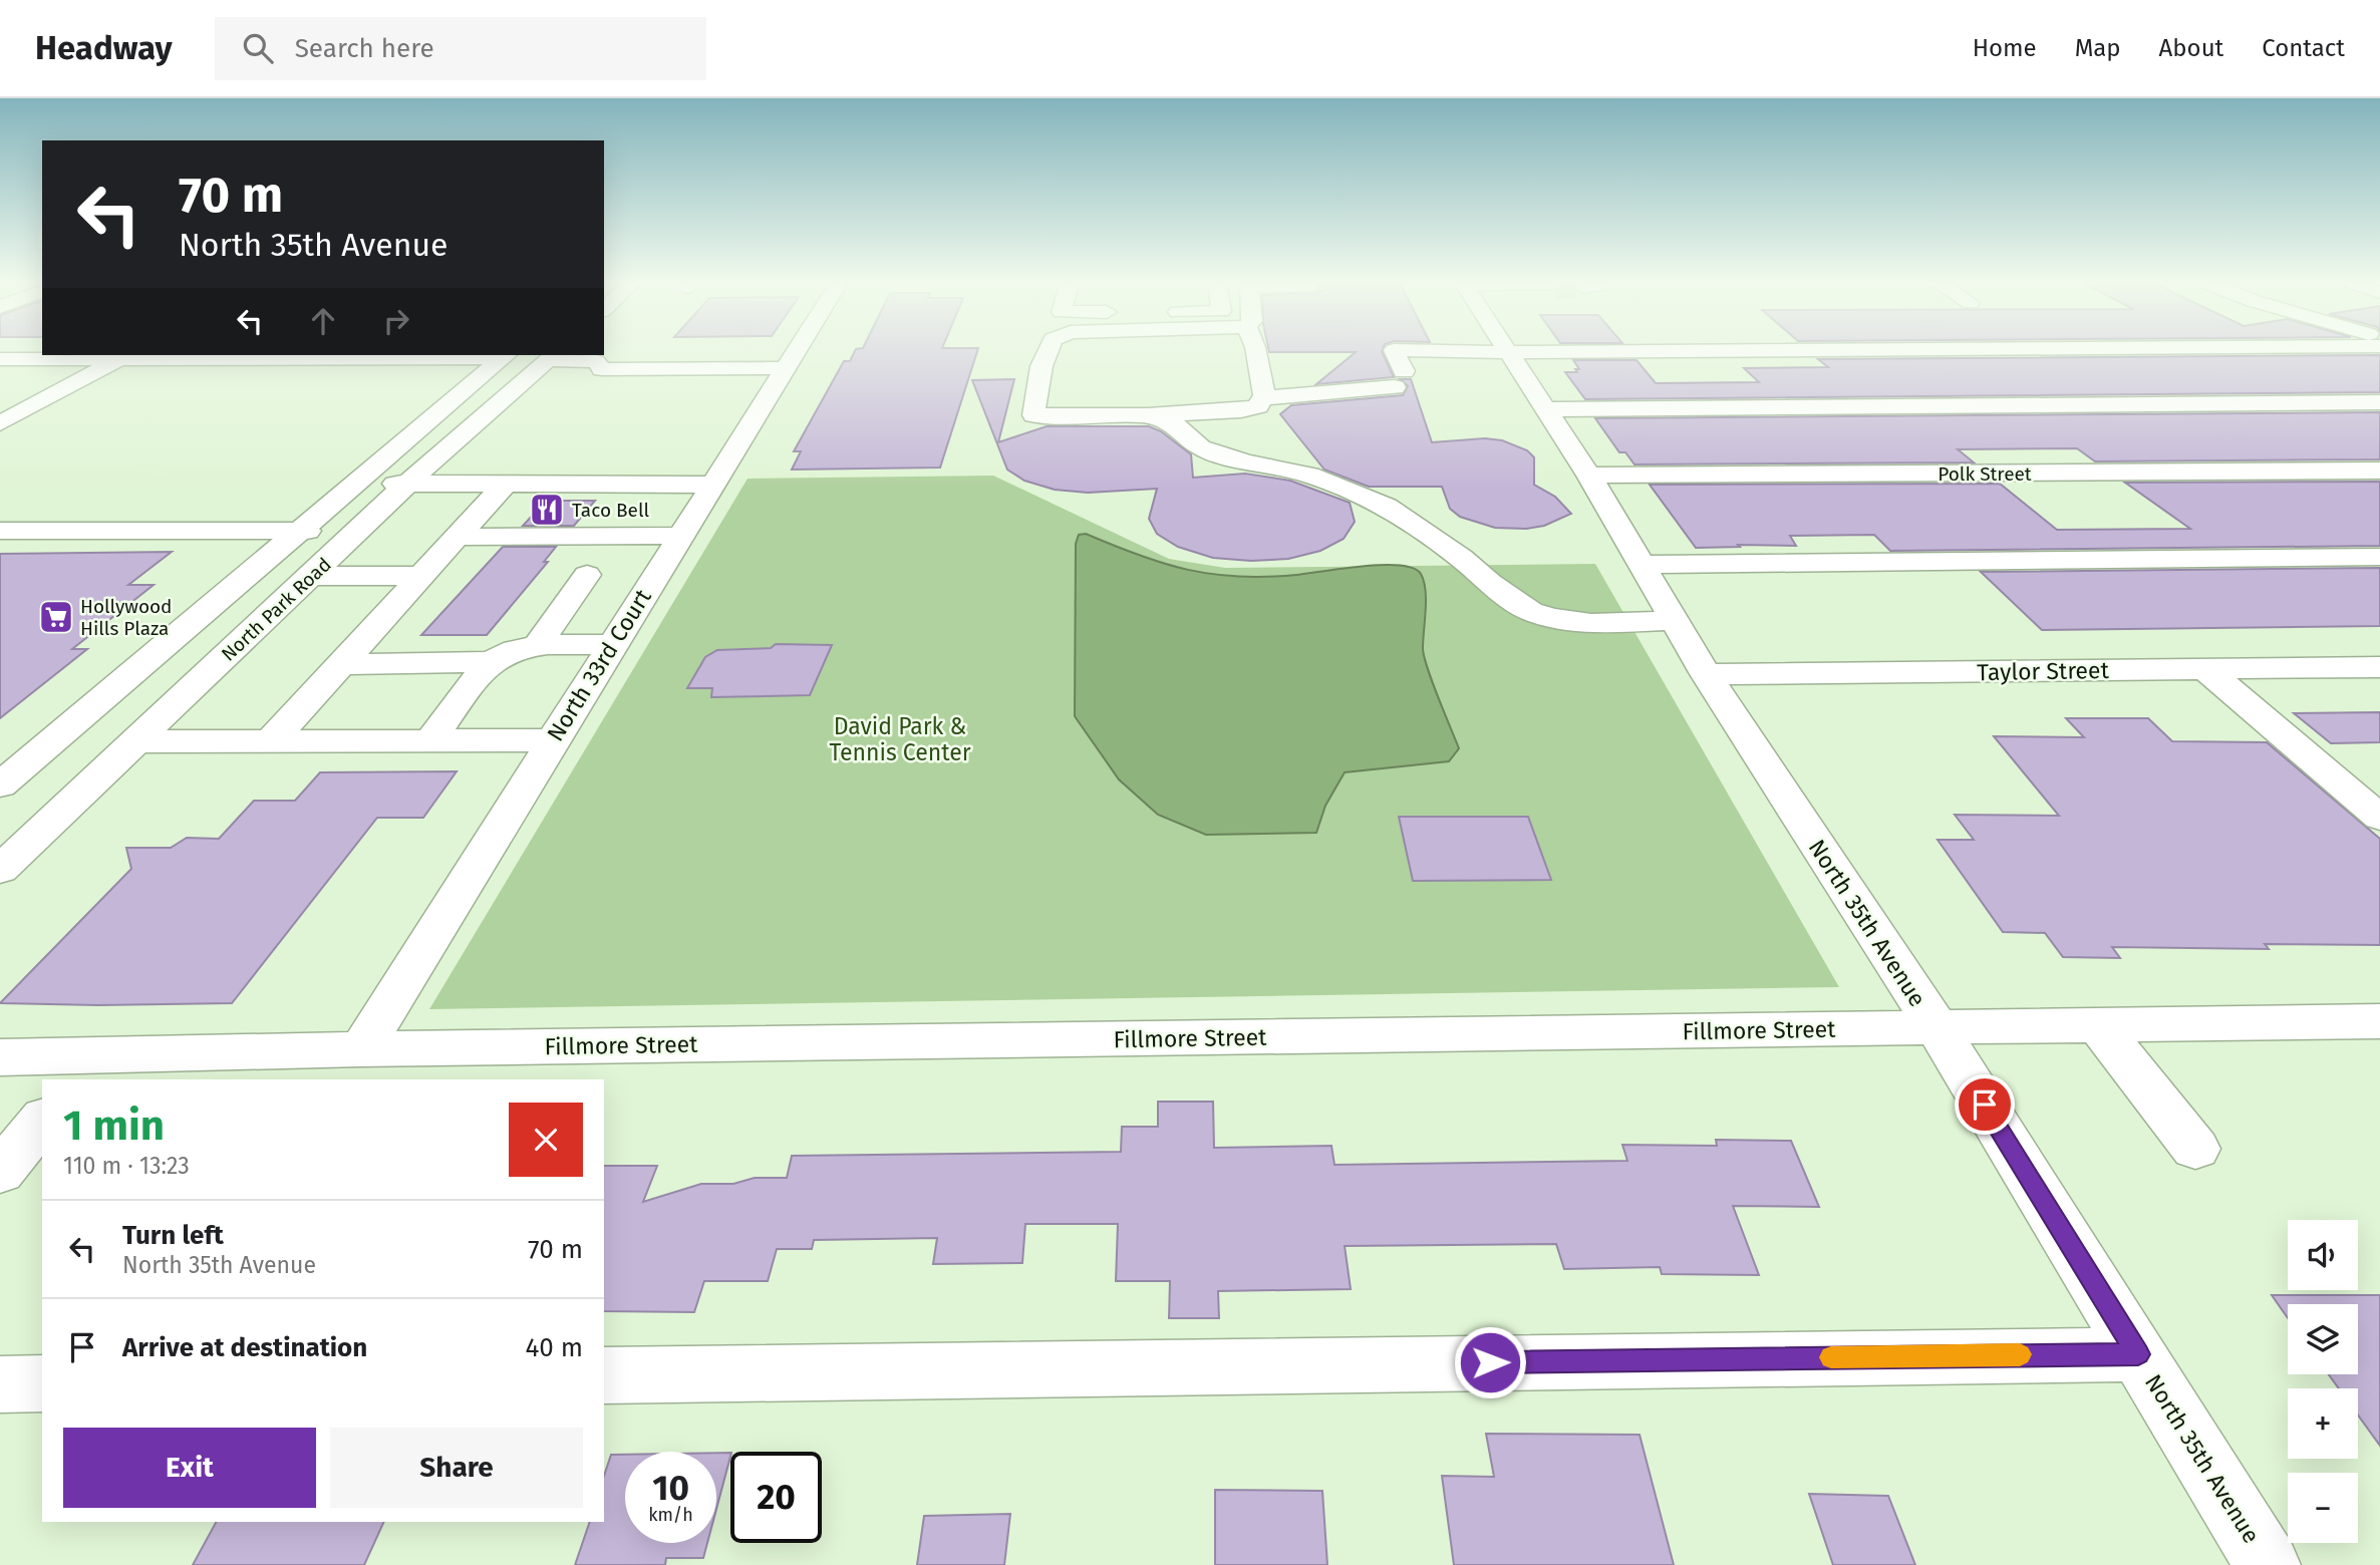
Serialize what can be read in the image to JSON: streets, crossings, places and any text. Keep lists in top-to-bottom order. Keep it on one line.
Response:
{"streets":{"street":["Polk Street","North Park Road","North 33rd Court","Taylor Street","North 35th Avenue","Fillmore Street"]},"crossings":[["Polk Street","North 35th Avenue"],["North 33rd Court","Fillmore Street"],["Taylor Street","North 35th Avenue"],["North 35th Avenue","Fillmore Street"]],"parks":["David Park & Tennis Center"],"places":{"restaurant":["Taco Bell"],"supermarket":["Hollywood Hills Plaza"]},"page":{"header":"Headway","search":"Search here","nav":["Home","Map","About","Contact"],"turn":["70 m","North 35th Avenue"],"heading":["1 min","110 m · 13:23"],"list":[{"name":"Turn left","note":"North 35th Avenue","value":"70 m"},{"name":"Arrive at destination","value":"40 m"}],"map_buttons":["+","−"],"buttons":["Exit","Share"],"speed":"10 km/h","limit":"20"}}
